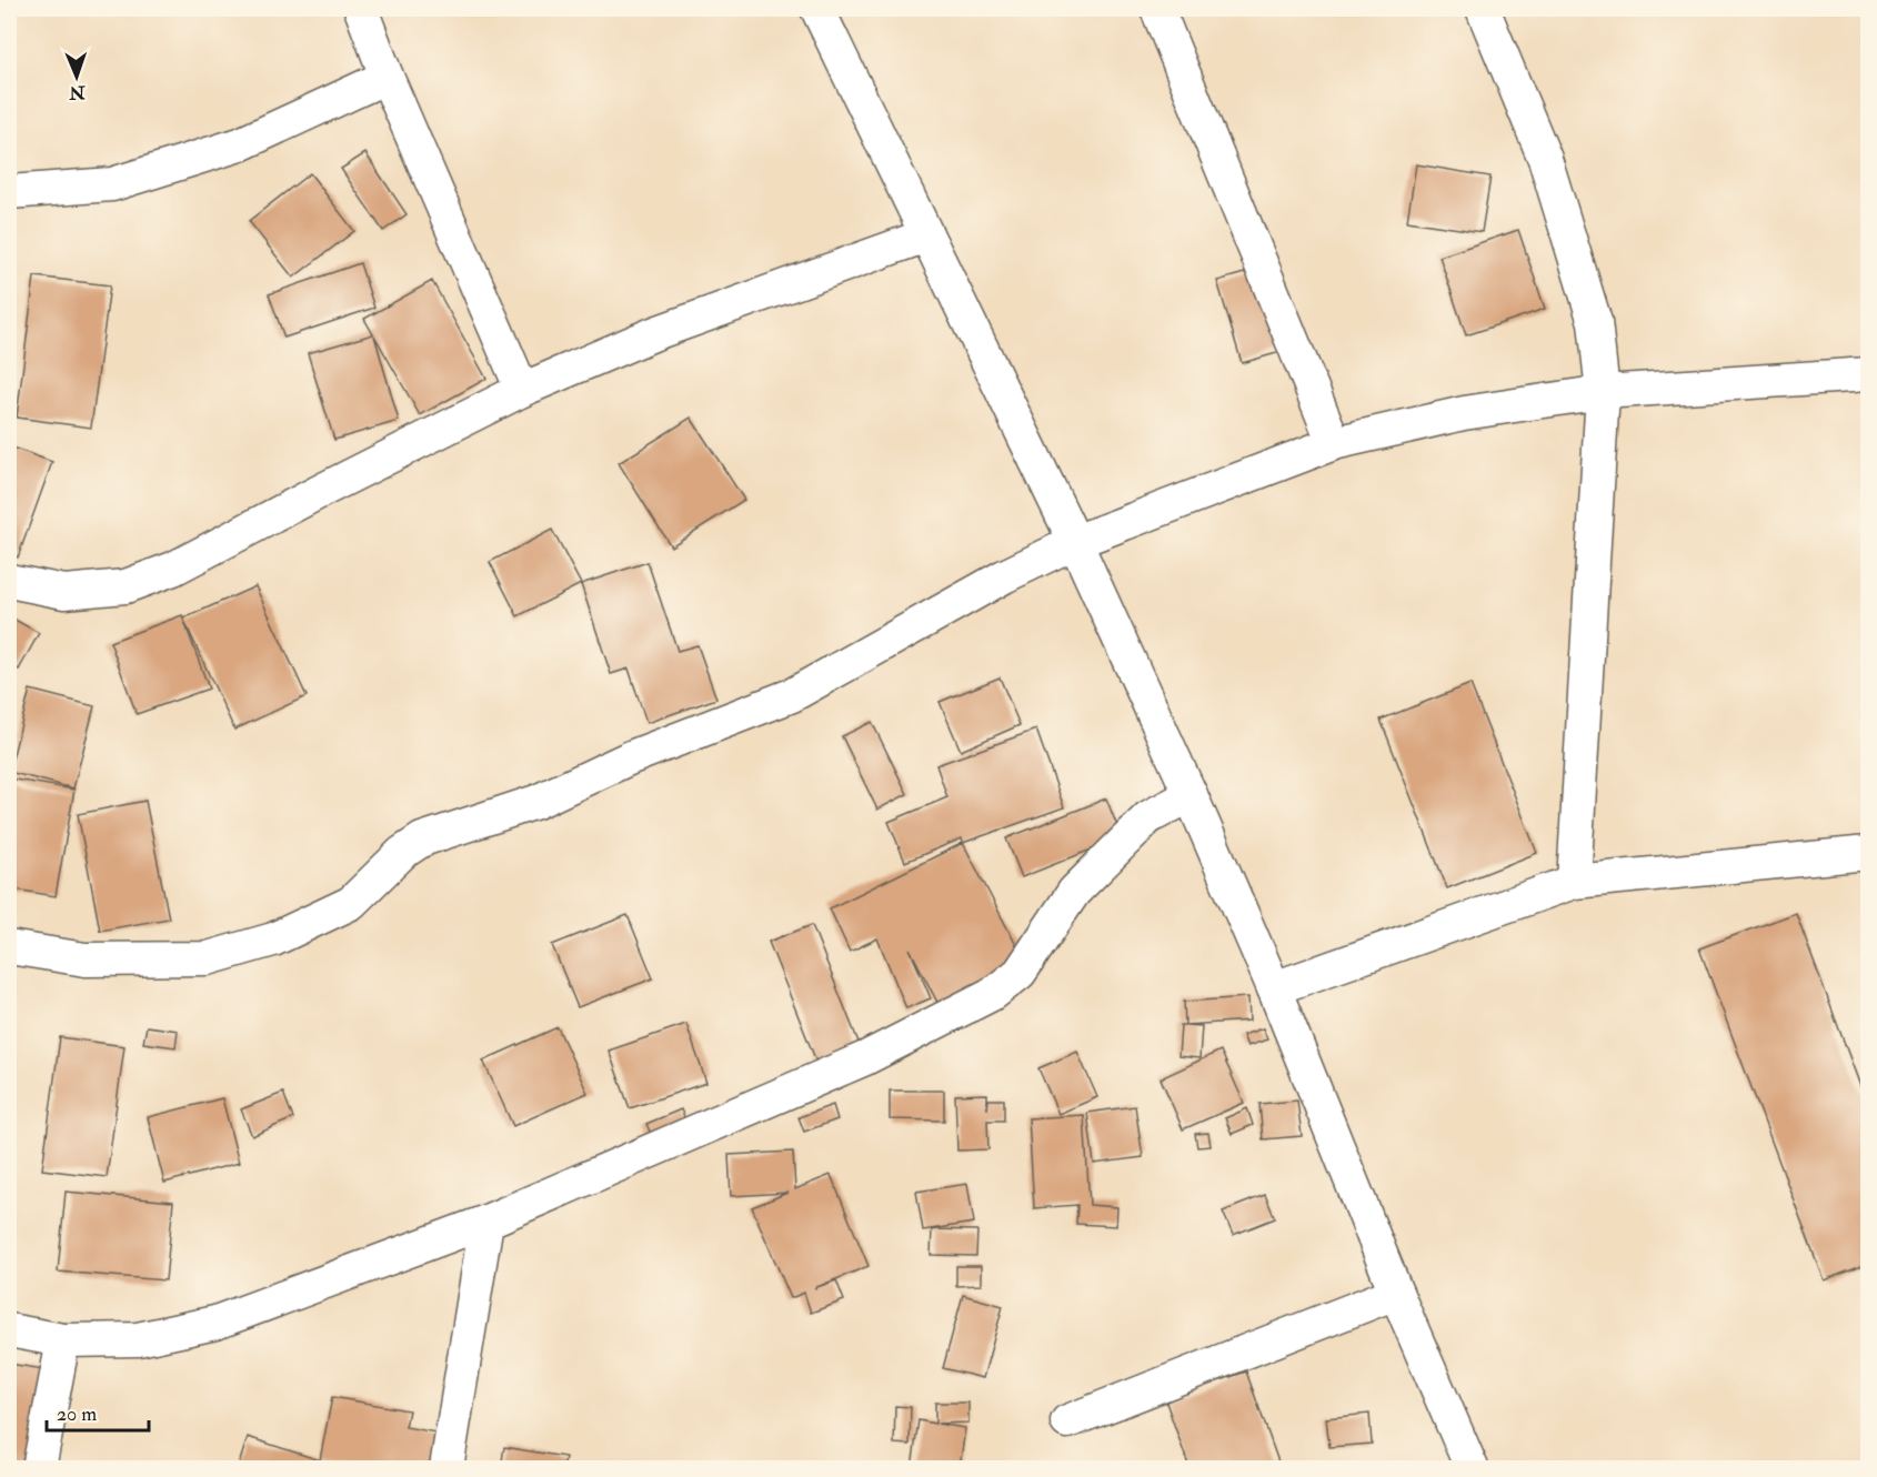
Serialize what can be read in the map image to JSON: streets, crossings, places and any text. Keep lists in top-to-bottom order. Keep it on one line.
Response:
{"scale_bar":"20 m","north":"bottom"}
